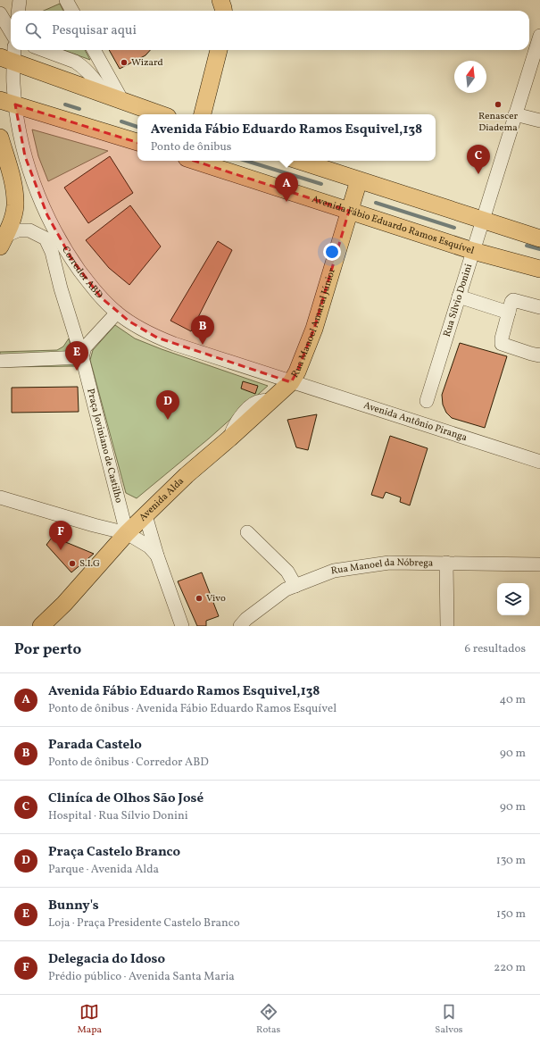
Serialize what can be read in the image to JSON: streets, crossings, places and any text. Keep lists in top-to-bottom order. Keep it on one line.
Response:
{"streets":{"main road":["Avenida Fábio Eduardo Ramos Esquível","Rua Manoel Amaral Júnior","Avenida Alda"],"street":["Corredor ABD","Rua Sílvio Donini","Avenida Antônio Piranga","Praça Joviniano de Castilho","Rua Manoel da Nóbrega"]},"crossings":[["Avenida Fábio Eduardo Ramos Esquível","Rua Sílvio Donini"],["Avenida Fábio Eduardo Ramos Esquível","Rua Manoel Amaral Júnior"],["Corredor ABD","Rua Manoel Amaral Júnior"],["Corredor ABD","Avenida Antônio Piranga"],["Corredor ABD","Avenida Alda"],["Rua Manoel Amaral Júnior","Avenida Antônio Piranga"],["Rua Manoel Amaral Júnior","Avenida Alda"],["Avenida Antônio Piranga","Avenida Alda"],["Praça Joviniano de Castilho","Avenida Alda"]],"places":["Wizard","Renascer Diadema","S.I.G","Vivo"],"north":"top","page":{"search":"Pesquisar aqui","popup":["Avenida Fábio Eduardo Ramos Esquivel,138","Ponto de ônibus"],"pins":["C","A","B","E","D","F"],"heading":["Por perto","6 resultados"],"list":[{"mark":"A","name":"Avenida Fábio Eduardo Ramos Esquivel,138","note":"Ponto de ônibus · Avenida Fábio Eduardo Ramos Esquível","value":"40 m"},{"mark":"B","name":"Parada Castelo","note":"Ponto de ônibus · Corredor ABD","value":"90 m"},{"mark":"C","name":"Cliníca de Olhos São José","note":"Hospital · Rua Sílvio Donini","value":"90 m"},{"mark":"D","name":"Praça Castelo Branco","note":"Parque · Avenida Alda","value":"130 m"},{"mark":"E","name":"Bunny's","note":"Loja · Praça Presidente Castelo Branco","value":"150 m"},{"mark":"F","name":"Delegacia do Idoso","note":"Prédio público · Avenida Santa Maria","value":"220 m"}],"nav":["Mapa","Rotas","Salvos"]}}
